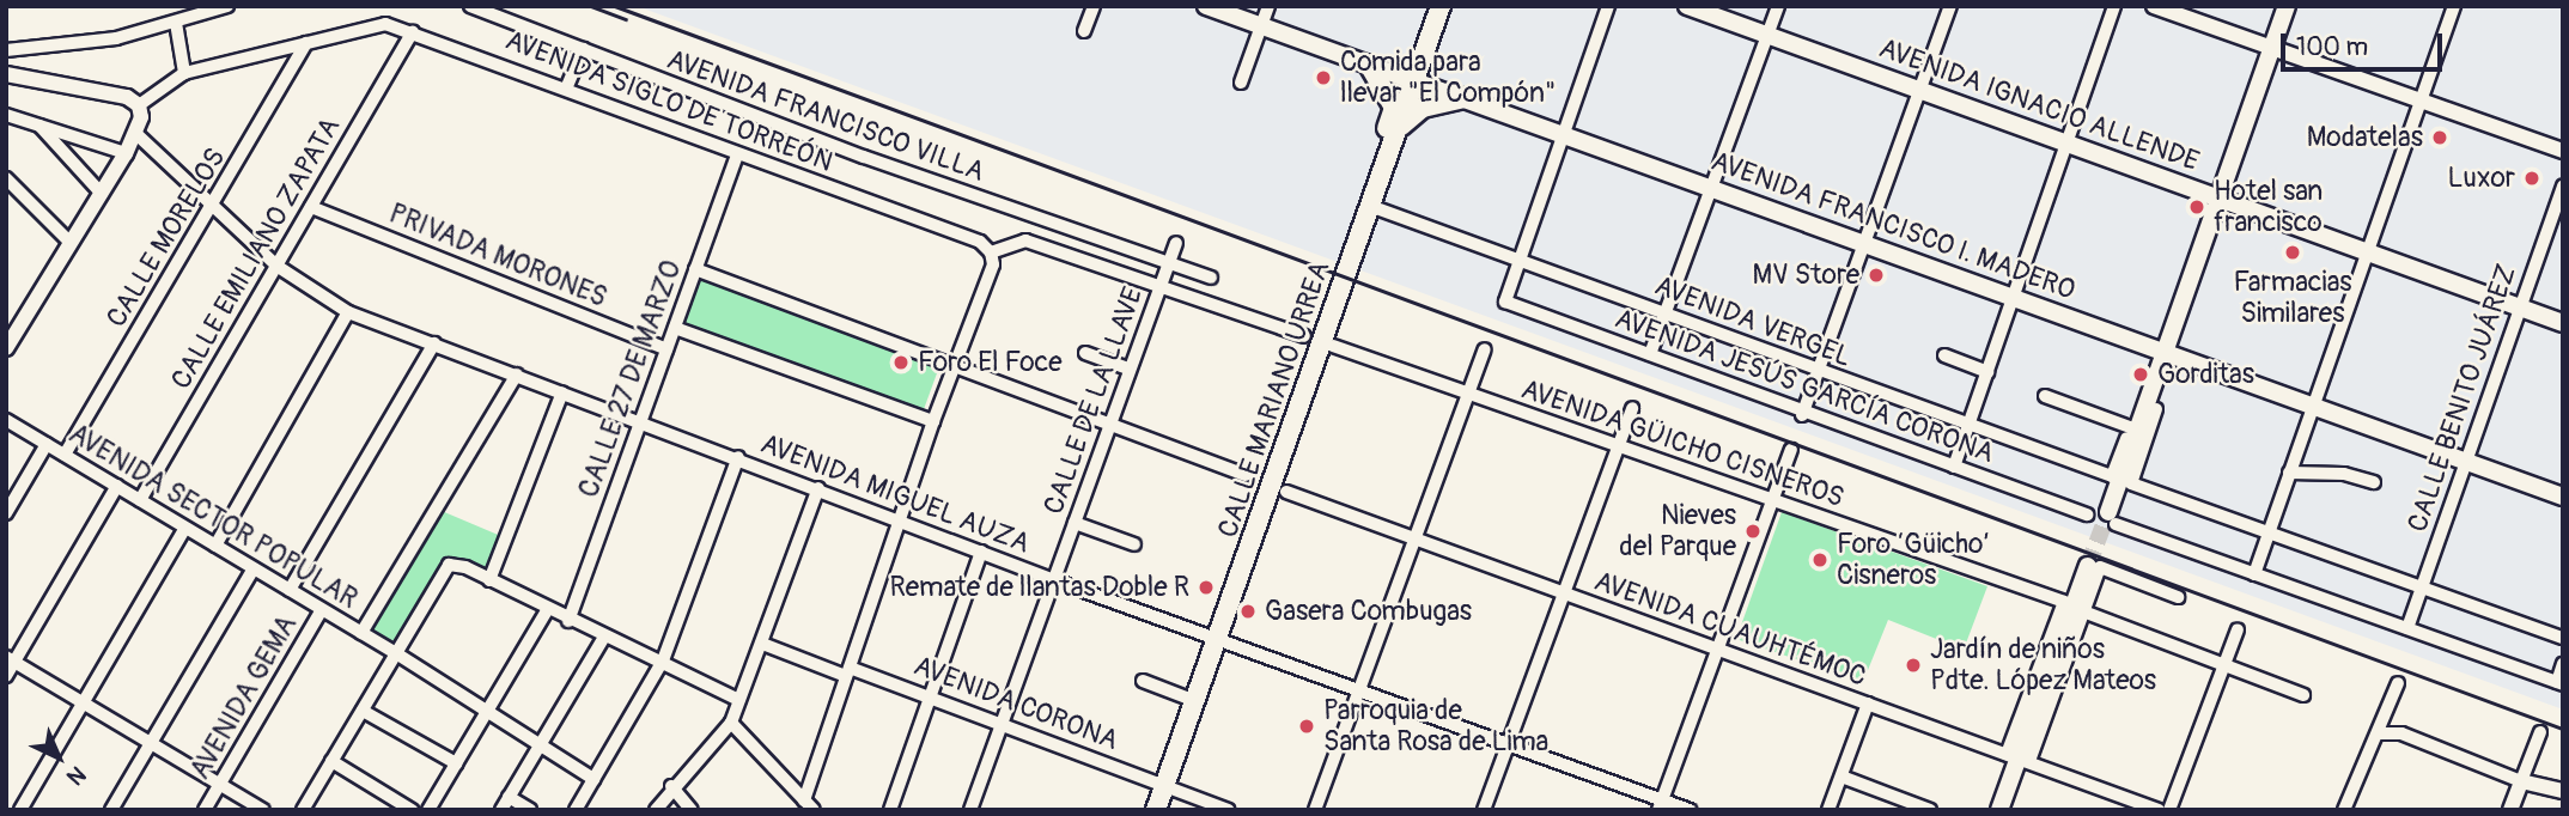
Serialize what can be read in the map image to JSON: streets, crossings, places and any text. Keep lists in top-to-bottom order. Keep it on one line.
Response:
{"streets":{"main road":["AVENIDA IGNACIO ALLENDE","AVENIDA FRANCISCO I. MADERO","CALLE MARIANO URREA"],"street":["AVENIDA SIGLO DE TORREÓN","AVENIDA FRANCISCO VILLA","CALLE MORELOS","CALLE EMILIANO ZAPATA","PRIVADA MORONES","AVENIDA VERGEL","CALLE 27 DE MARZO","AVENIDA JESÚS GARCÍA CORONA","CALLE BENITO JUÁREZ","CALLE DE LA LLAVE","AVENIDA GÜICHO CISNEROS","AVENIDA MIGUEL AUZA","AVENIDA SECTOR POPULAR","AVENIDA CUAUHTÉMOC","AVENIDA GEMA","AVENIDA CORONA"]},"crossings":[["AVENIDA SIGLO DE TORREÓN","CALLE MORELOS"],["AVENIDA SIGLO DE TORREÓN","CALLE EMILIANO ZAPATA"],["AVENIDA SIGLO DE TORREÓN","CALLE 27 DE MARZO"],["AVENIDA IGNACIO ALLENDE","CALLE BENITO JUÁREZ"],["AVENIDA FRANCISCO VILLA","CALLE DE LA LLAVE"],["AVENIDA FRANCISCO I. MADERO","CALLE BENITO JUÁREZ"],["AVENIDA FRANCISCO I. MADERO","CALLE MARIANO URREA"],["CALLE MORELOS","AVENIDA MIGUEL AUZA"],["CALLE MORELOS","AVENIDA SECTOR POPULAR"],["CALLE EMILIANO ZAPATA","PRIVADA MORONES"],["CALLE EMILIANO ZAPATA","AVENIDA MIGUEL AUZA"],["CALLE EMILIANO ZAPATA","AVENIDA SECTOR POPULAR"],["PRIVADA MORONES","CALLE 27 DE MARZO"],["AVENIDA VERGEL","AVENIDA JESÚS GARCÍA CORONA"],["CALLE 27 DE MARZO","AVENIDA MIGUEL AUZA"],["CALLE MARIANO URREA","AVENIDA MIGUEL AUZA"],["CALLE MARIANO URREA","AVENIDA CORONA"],["CALLE DE LA LLAVE","AVENIDA MIGUEL AUZA"],["CALLE DE LA LLAVE","AVENIDA CORONA"],["AVENIDA GÜICHO CISNEROS","AVENIDA CUAUHTÉMOC"],["AVENIDA SECTOR POPULAR","AVENIDA GEMA"]],"places":["Comida para llevar \"El Compón\"","Modatelas","Luxor","Hotel san francisco","Farmacias Similares","MV Store","Foro El Foce","Gorditas","Nieves del Parque","Foro ‘Güicho’ Cisneros","Remate de llantas Doble R","Gasera Combugas","Jardín de niños Pdte. López Mateos","Parroquia de Santa Rosa de Lima"],"scale_bar":"100 m","north":"bottom right"}
